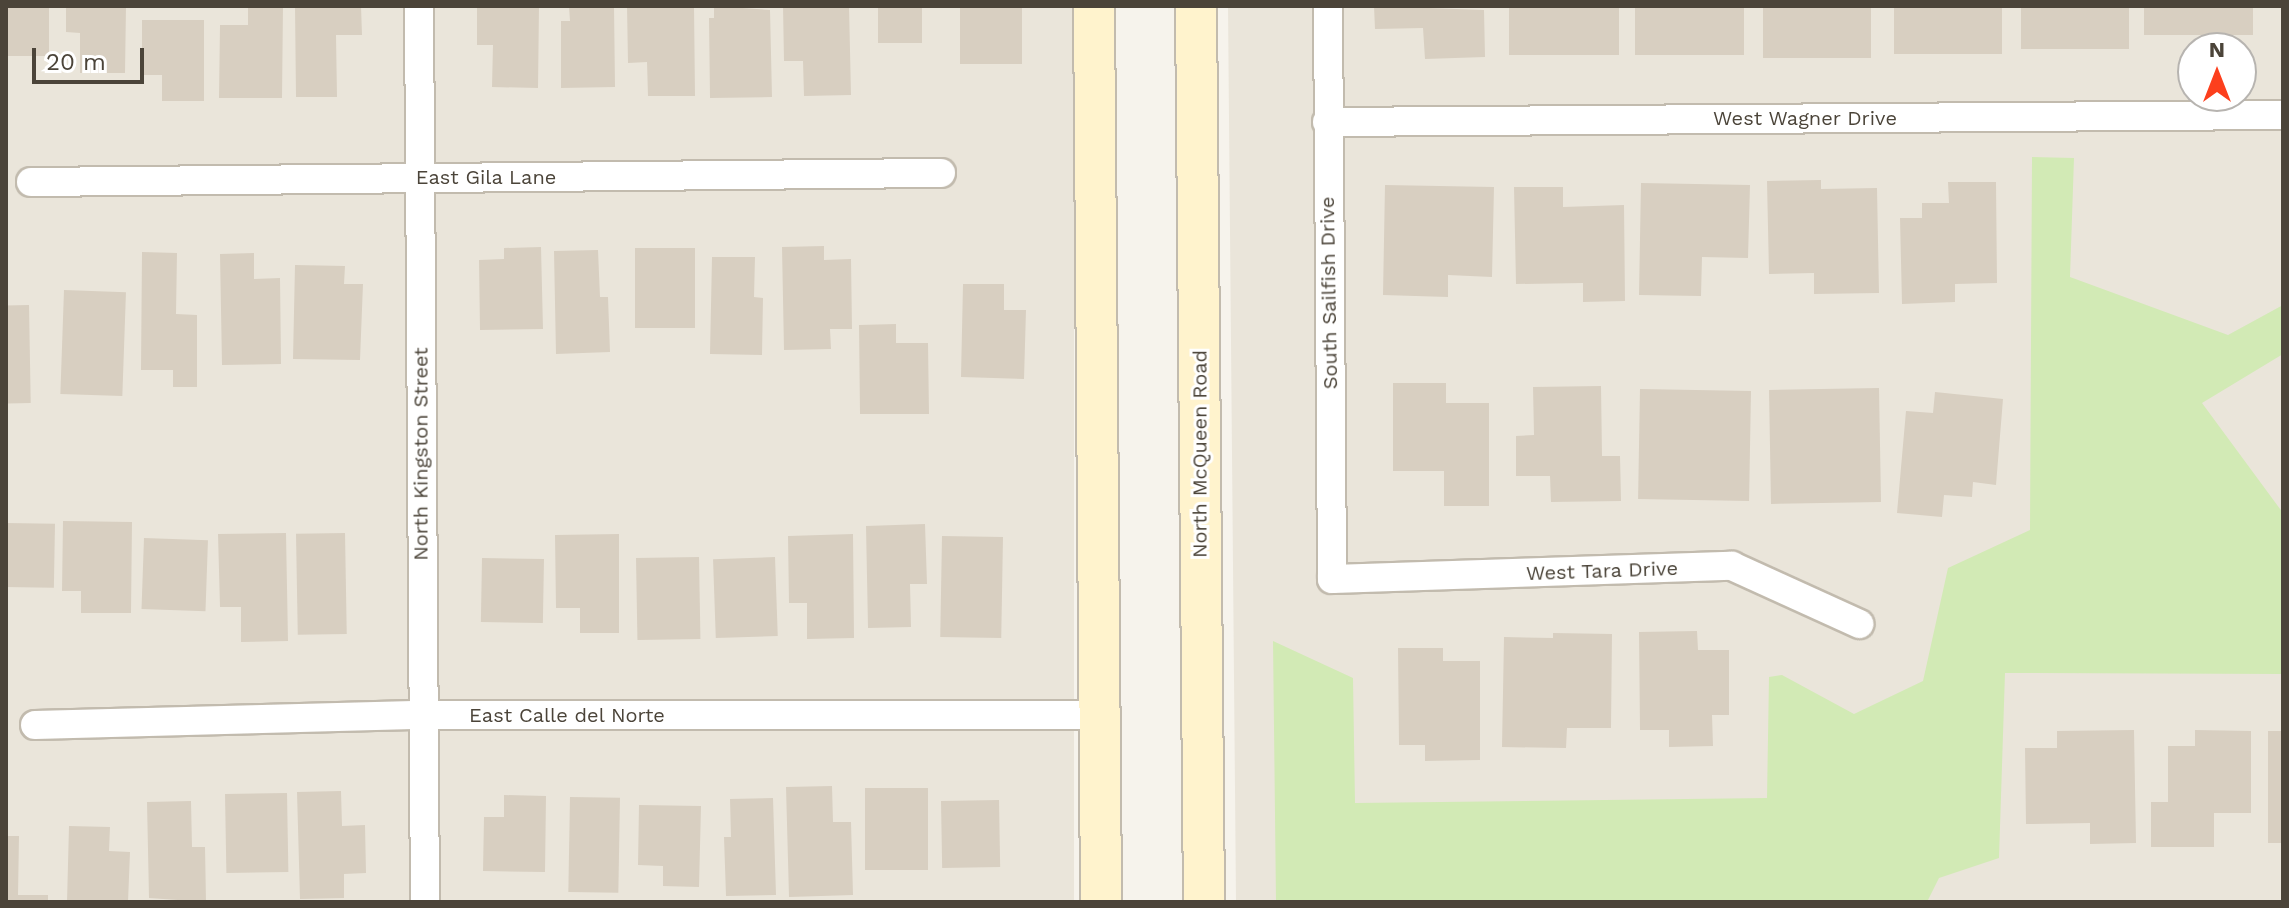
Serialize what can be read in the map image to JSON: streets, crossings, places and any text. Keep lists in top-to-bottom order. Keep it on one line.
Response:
{"streets":{"main road":["North McQueen Road"],"street":["West Wagner Drive","East Gila Lane","South Sailfish Drive","North Kingston Street","West Tara Drive","East Calle del Norte"]},"crossings":[["West Wagner Drive","South Sailfish Drive"],["East Gila Lane","North Kingston Street"],["South Sailfish Drive","West Tara Drive"],["North Kingston Street","East Calle del Norte"]],"scale_bar":"20 m","north":"top"}
